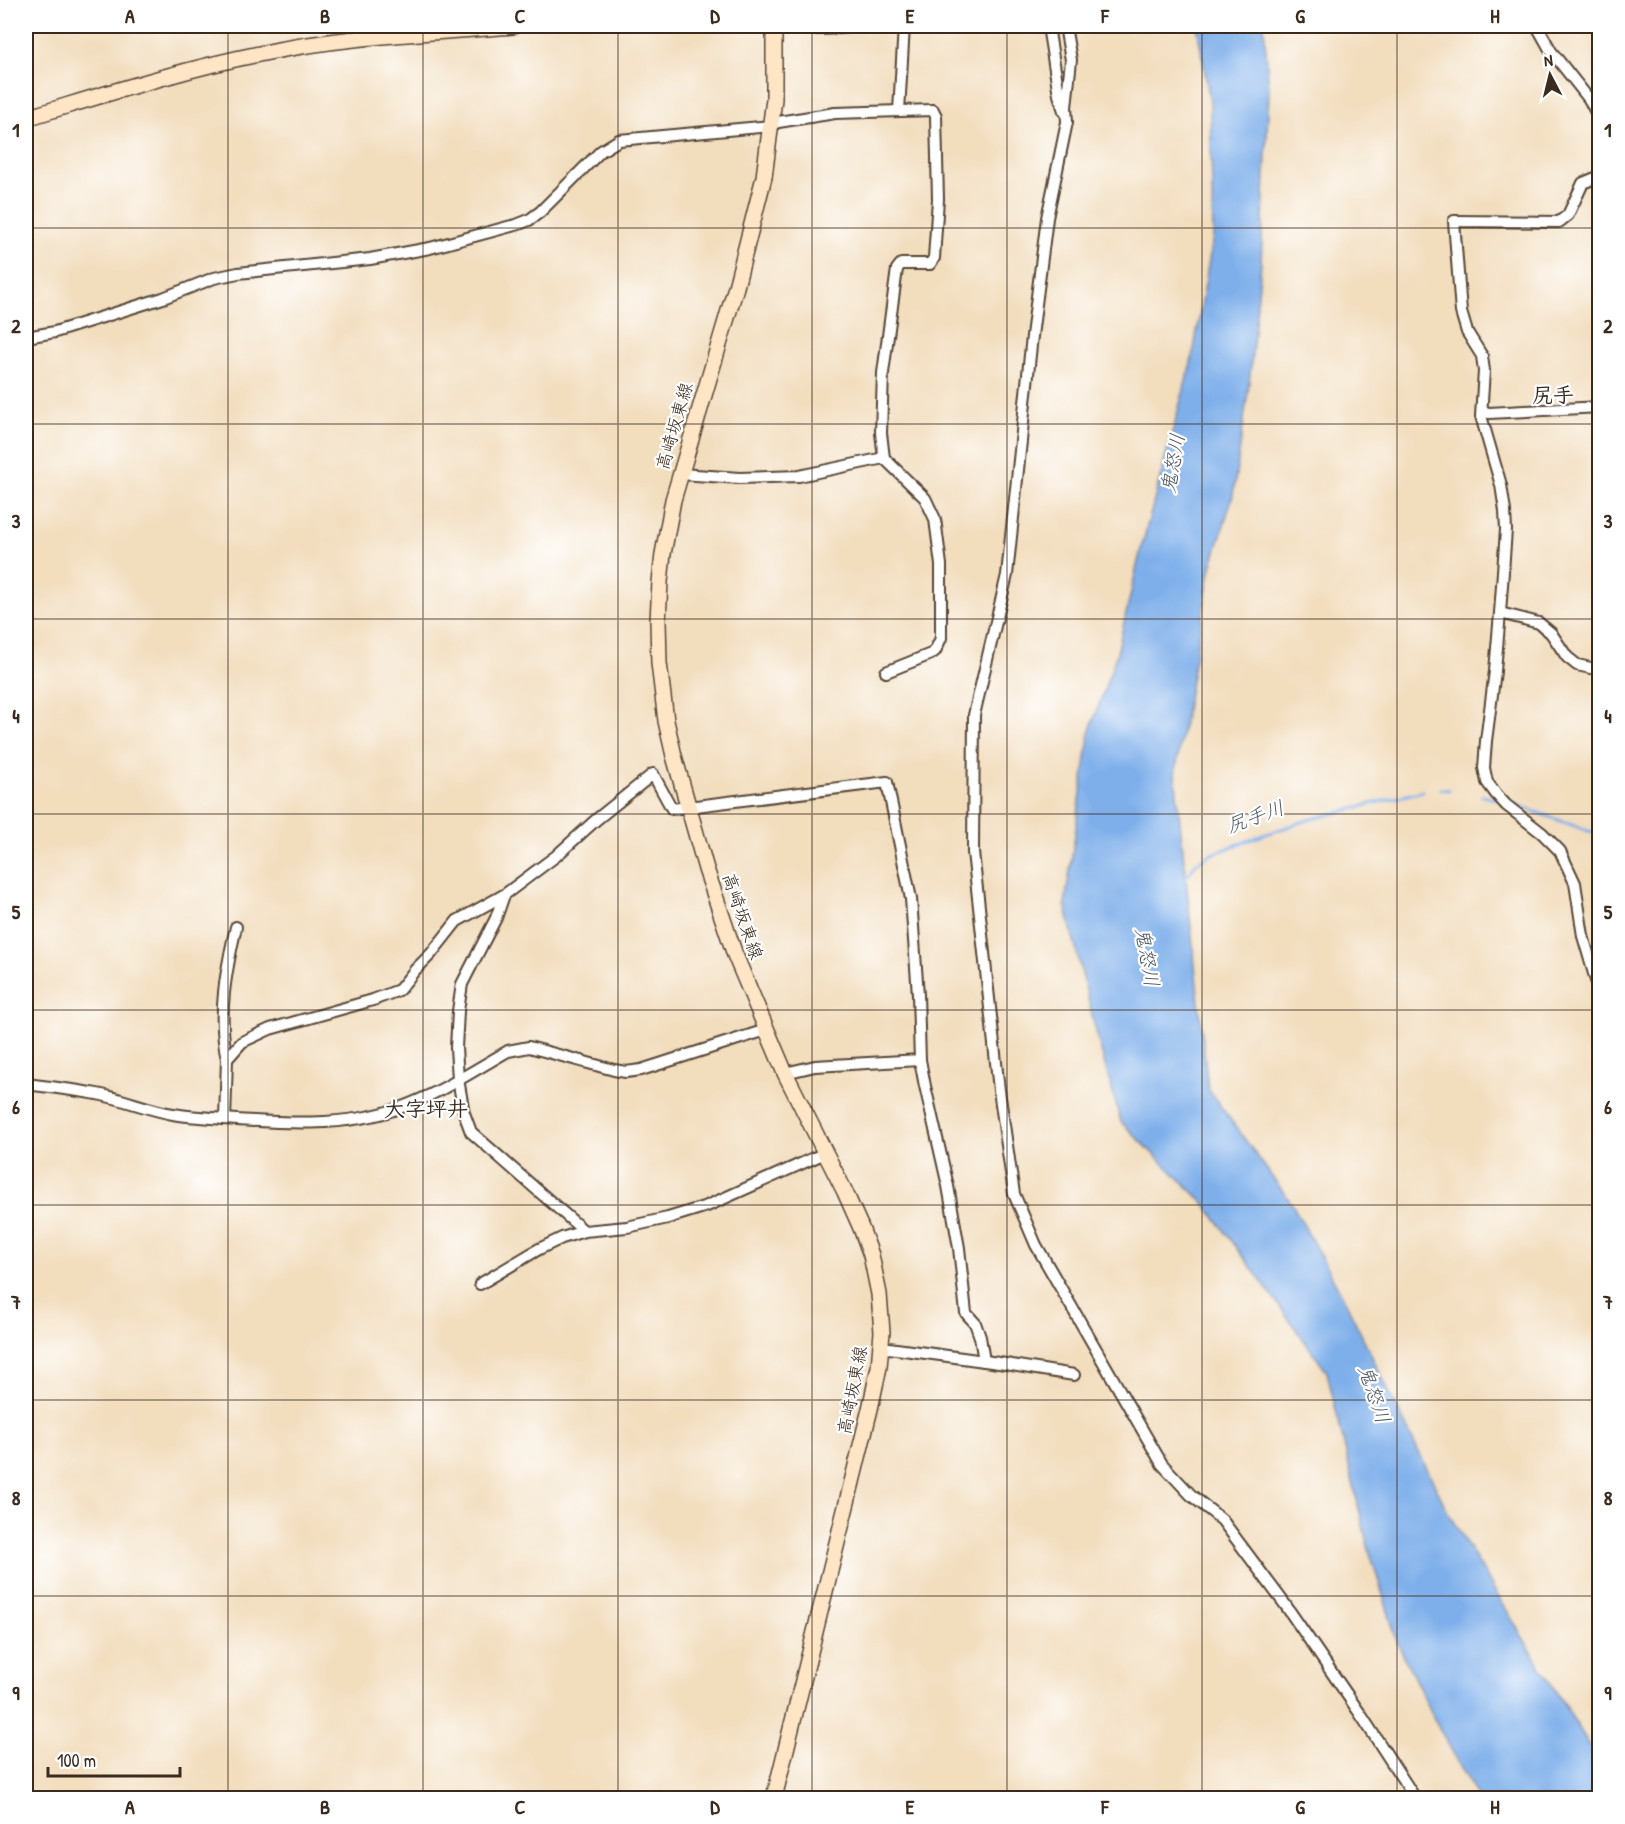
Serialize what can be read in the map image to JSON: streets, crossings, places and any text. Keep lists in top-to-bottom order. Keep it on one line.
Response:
{"streets":{"main road":["高崎坂東線"]},"districts":["尻手","大字坪井"],"water":["鬼怒川","尻手川"],"scale_bar":"100 m","north":"top","grid":{"columns":["A","B","C","D","E","F","G","H"],"rows":["1","2","3","4","5","6","7","8","9"]}}
